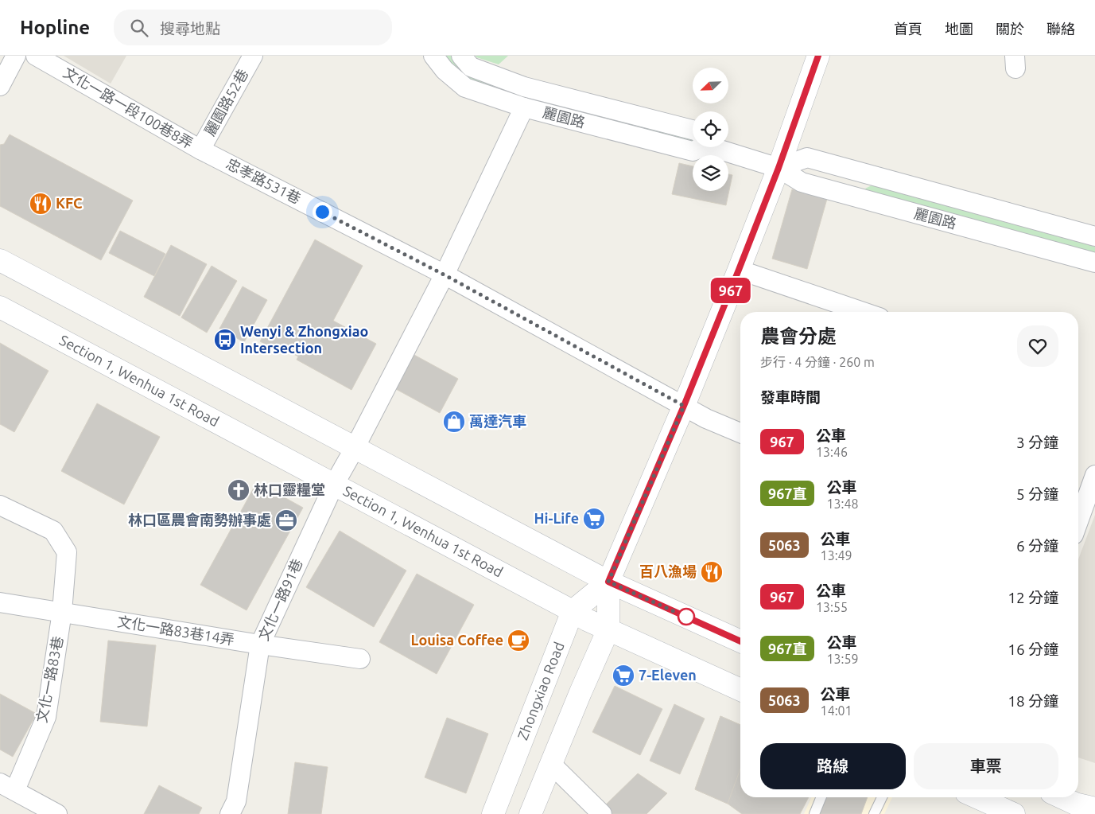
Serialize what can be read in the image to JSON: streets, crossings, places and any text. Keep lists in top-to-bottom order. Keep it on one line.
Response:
{"streets":{"main road":["Section 1, Wenhua 1st Road","Zhongxiao Road"],"street":["麗園路52巷","文化一路一段100巷8弄","麗園路","忠孝路531巷","文化一路91巷","文化一路83巷14弄","文化一路83巷"]},"crossings":[["麗園路52巷","文化一路一段100巷8弄"],["麗園路52巷","忠孝路531巷"],["文化一路一段100巷8弄","忠孝路531巷"],["麗園路","文化一路91巷"],["麗園路","Zhongxiao Road"],["忠孝路531巷","文化一路91巷"],["忠孝路531巷","Zhongxiao Road"],["Section 1, Wenhua 1st Road","文化一路91巷"],["Section 1, Wenhua 1st Road","Zhongxiao Road"],["文化一路91巷","文化一路83巷14弄"],["文化一路83巷14弄","文化一路83巷"]],"places":{"restaurant":["KFC","百八漁場"],"bus stop":["Wenyi & Zhongxiao Intersection"],"shop":["萬達汽車"],"church":["林口靈糧堂"],"supermarket":["Hi-Life","7-Eleven"],"office":["林口區農會南勢辦事處"],"cafe":["Louisa Coffee"]},"lines":["bus line 967"],"north":"bottom left","page":{"header":"Hopline","search":"搜尋地點","nav":["首頁","地圖","關於","聯絡"],"on_map":"967","heading":[["農會分處","步行 · 4 分鐘 · 260 m"],"發車時間"],"list":[{"mark":"967","name":"公車","note":"13:46","value":"3 分鐘"},{"mark":"967直","name":"公車","note":"13:48","value":"5 分鐘"},{"mark":"5063","name":"公車","note":"13:49","value":"6 分鐘"},{"mark":"967","name":"公車","note":"13:55","value":"12 分鐘"},{"mark":"967直","name":"公車","note":"13:59","value":"16 分鐘"},{"mark":"5063","name":"公車","note":"14:01","value":"18 分鐘"}],"buttons":["路線","車票"]}}
